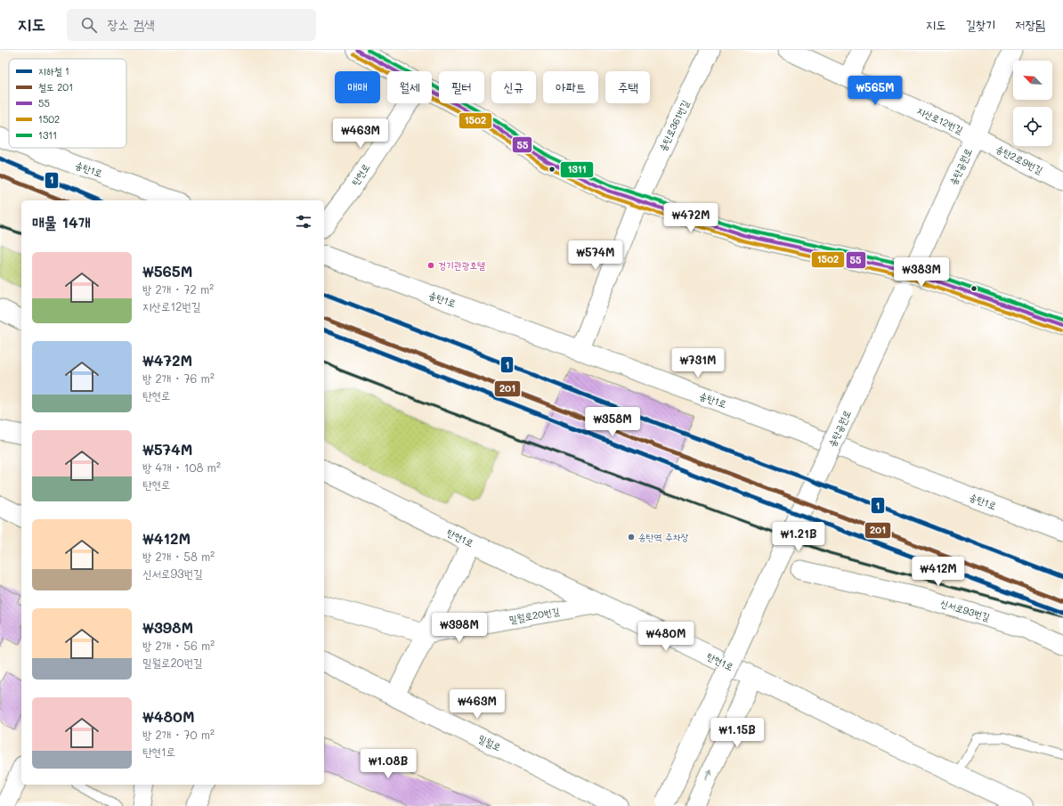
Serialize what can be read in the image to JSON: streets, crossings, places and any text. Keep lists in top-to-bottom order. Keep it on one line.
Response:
{"streets":{"street":["지산로12번길","송탄로361번길","송탄2로9번길","송탄공원로","송탄1로","탄현로","탄현1로","신서로93번길","밀월로20번길","밀월로"]},"crossings":[["지산로12번길","송탄2로9번길"],["지산로12번길","송탄공원로"],["송탄2로9번길","송탄공원로"],["탄현1로","밀월로20번길"]],"places":["경기관광호텔","송탄역 주차장"],"lines":["transit line 55","transit line 1311","transit line 1502","metro line 1","rail line 201"],"legend":["지하철 1","철도 201","55","1502","1311"],"north":"top left","page":{"header":"지도","search":"장소 검색","nav":["지도","길찾기","저장됨"],"chip":["매매","월세","필터","신규","아파트","주택"],"price":["₩565M","₩463M","₩472M","₩574M","₩383M","₩731M","₩358M","₩1.21B","₩412M","₩398M","₩480M","₩463M","₩1.15B","₩1.08B"],"heading":"매물 14개","list":[{"name":"₩565M","note":"방 2개 · 72 m² · 지산로12번길"},{"name":"₩472M","note":"방 2개 · 76 m² · 탄현로"},{"name":"₩574M","note":"방 4개 · 108 m² · 탄현로"},{"name":"₩412M","note":"방 2개 · 58 m² · 신서로93번길"},{"name":"₩398M","note":"방 2개 · 56 m² · 밀월로20번길"},{"name":"₩480M","note":"방 2개 · 70 m² · 탄현1로"}]}}
